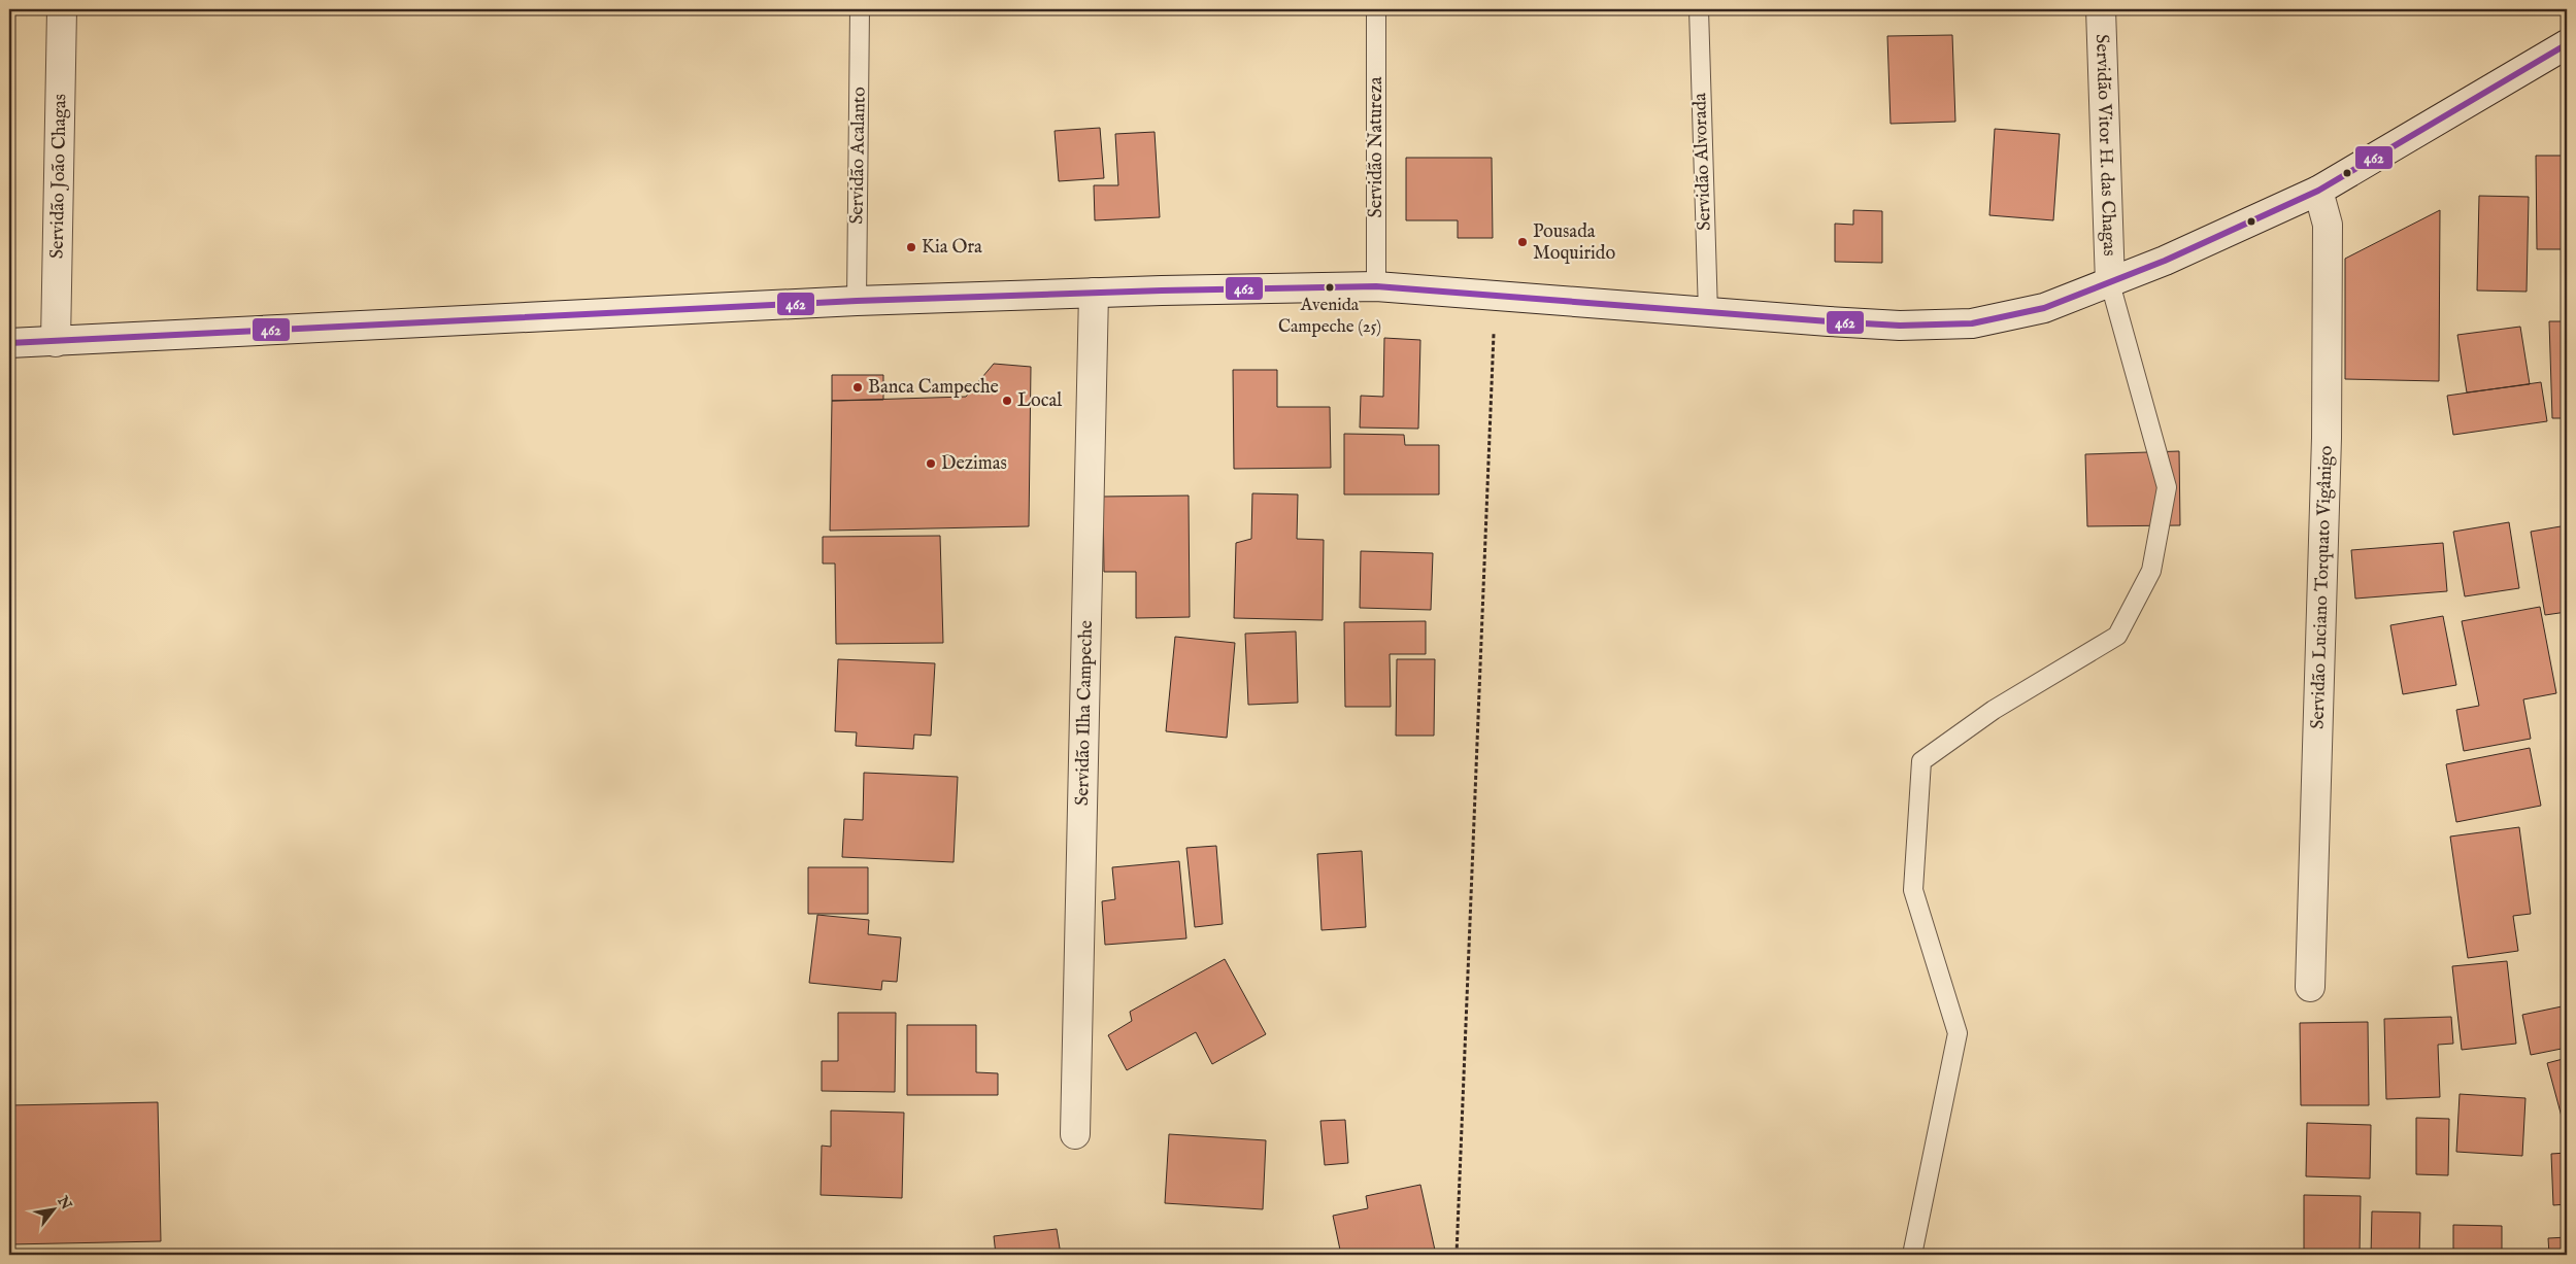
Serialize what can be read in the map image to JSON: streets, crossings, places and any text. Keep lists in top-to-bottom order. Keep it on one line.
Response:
{"streets":{"main road":["Servidão Vitor H. das Chagas","Servidão João Chagas","Servidão Luciano Torquato Vigânigo","Servidão Ilha Campeche"],"lane":["Servidão Natureza","Servidão Acalanto","Servidão Alvorada"]},"places":["Pousada Moquirido","Kia Ora","Avenida Campeche (25)","Banca Campeche","Local","Dezimas"],"lines":["transit line 462"],"north":"top right"}
